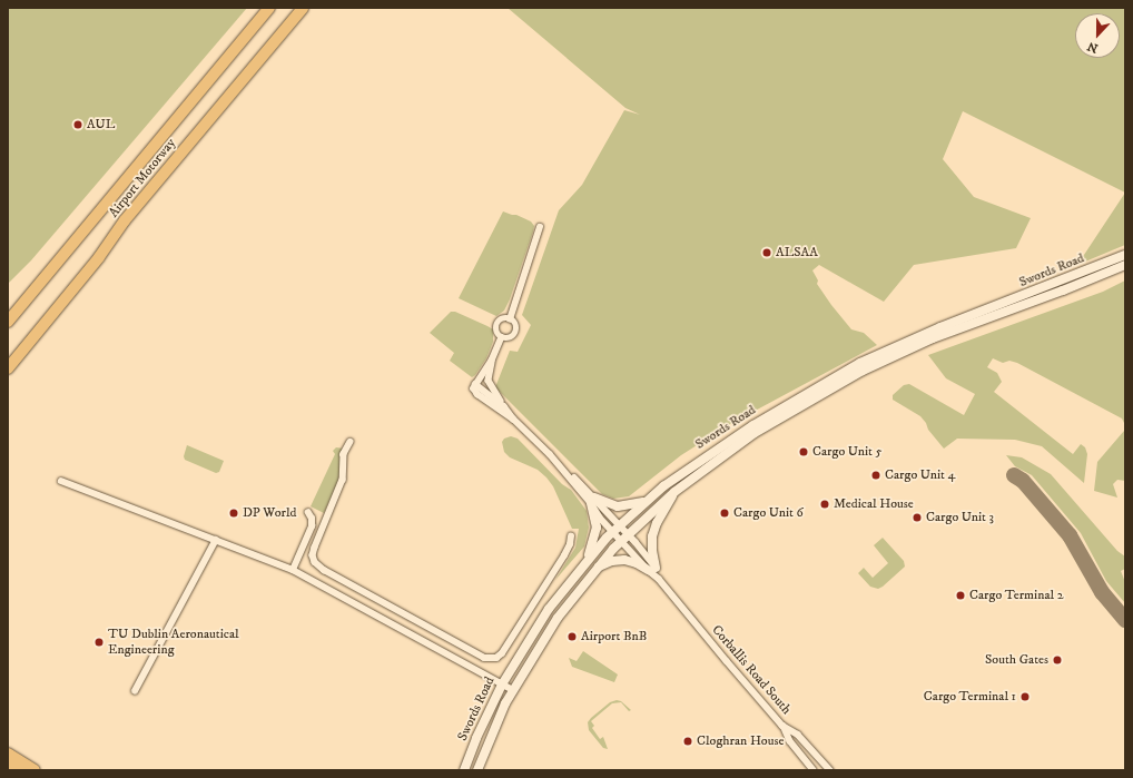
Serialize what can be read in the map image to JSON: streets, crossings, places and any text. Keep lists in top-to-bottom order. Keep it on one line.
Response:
{"streets":{"highway":["Airport Motorway"],"main road":["Swords Road"],"street":["Corballis Road South"]},"crossings":[["Swords Road","Corballis Road South"]],"places":["AUL","ALSAA","Cargo Unit 5","Cargo Unit 4","Medical House","DP World","Cargo Unit 6","Cargo Unit 3","Cargo Terminal 2","Airport BnB","TU Dublin Aeronautical Engineering","South Gates","Cargo Terminal 1","Cloghran House"],"north":"bottom"}
